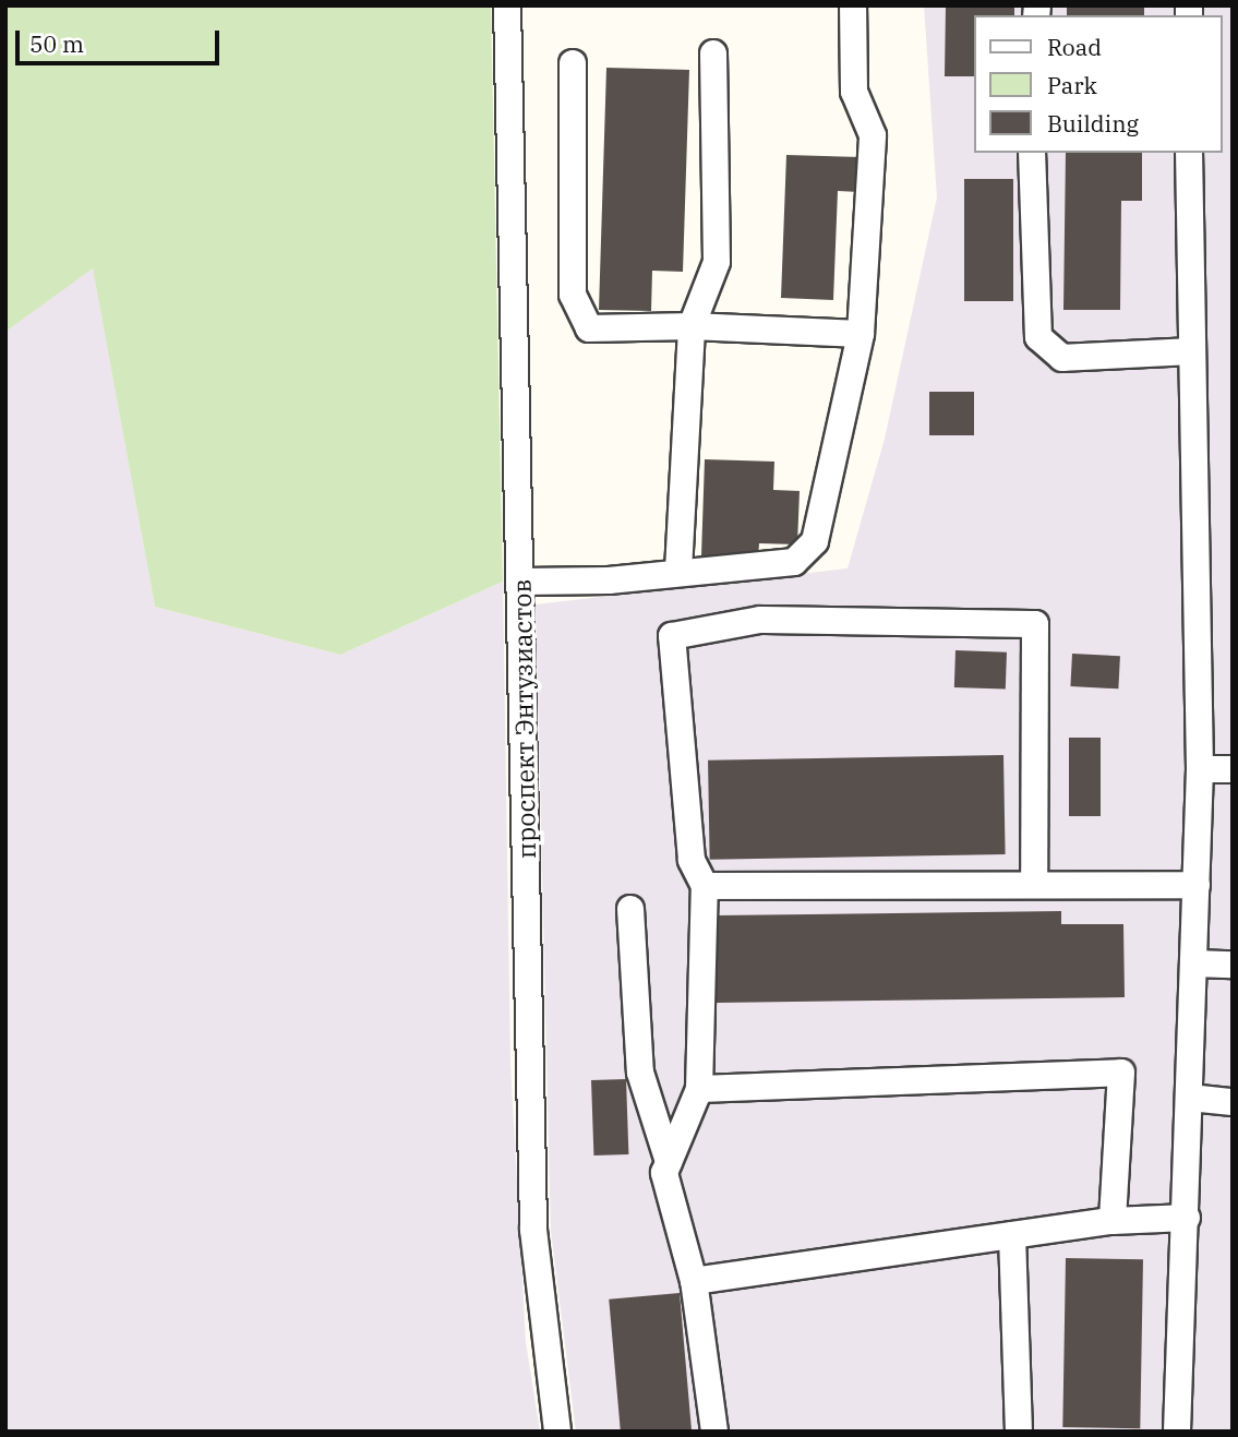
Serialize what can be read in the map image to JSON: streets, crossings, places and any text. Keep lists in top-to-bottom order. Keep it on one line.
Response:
{"streets":{"street":["проспект Энтузиастов"]},"legend":["Road","Park","Building"],"scale_bar":"50 m"}
